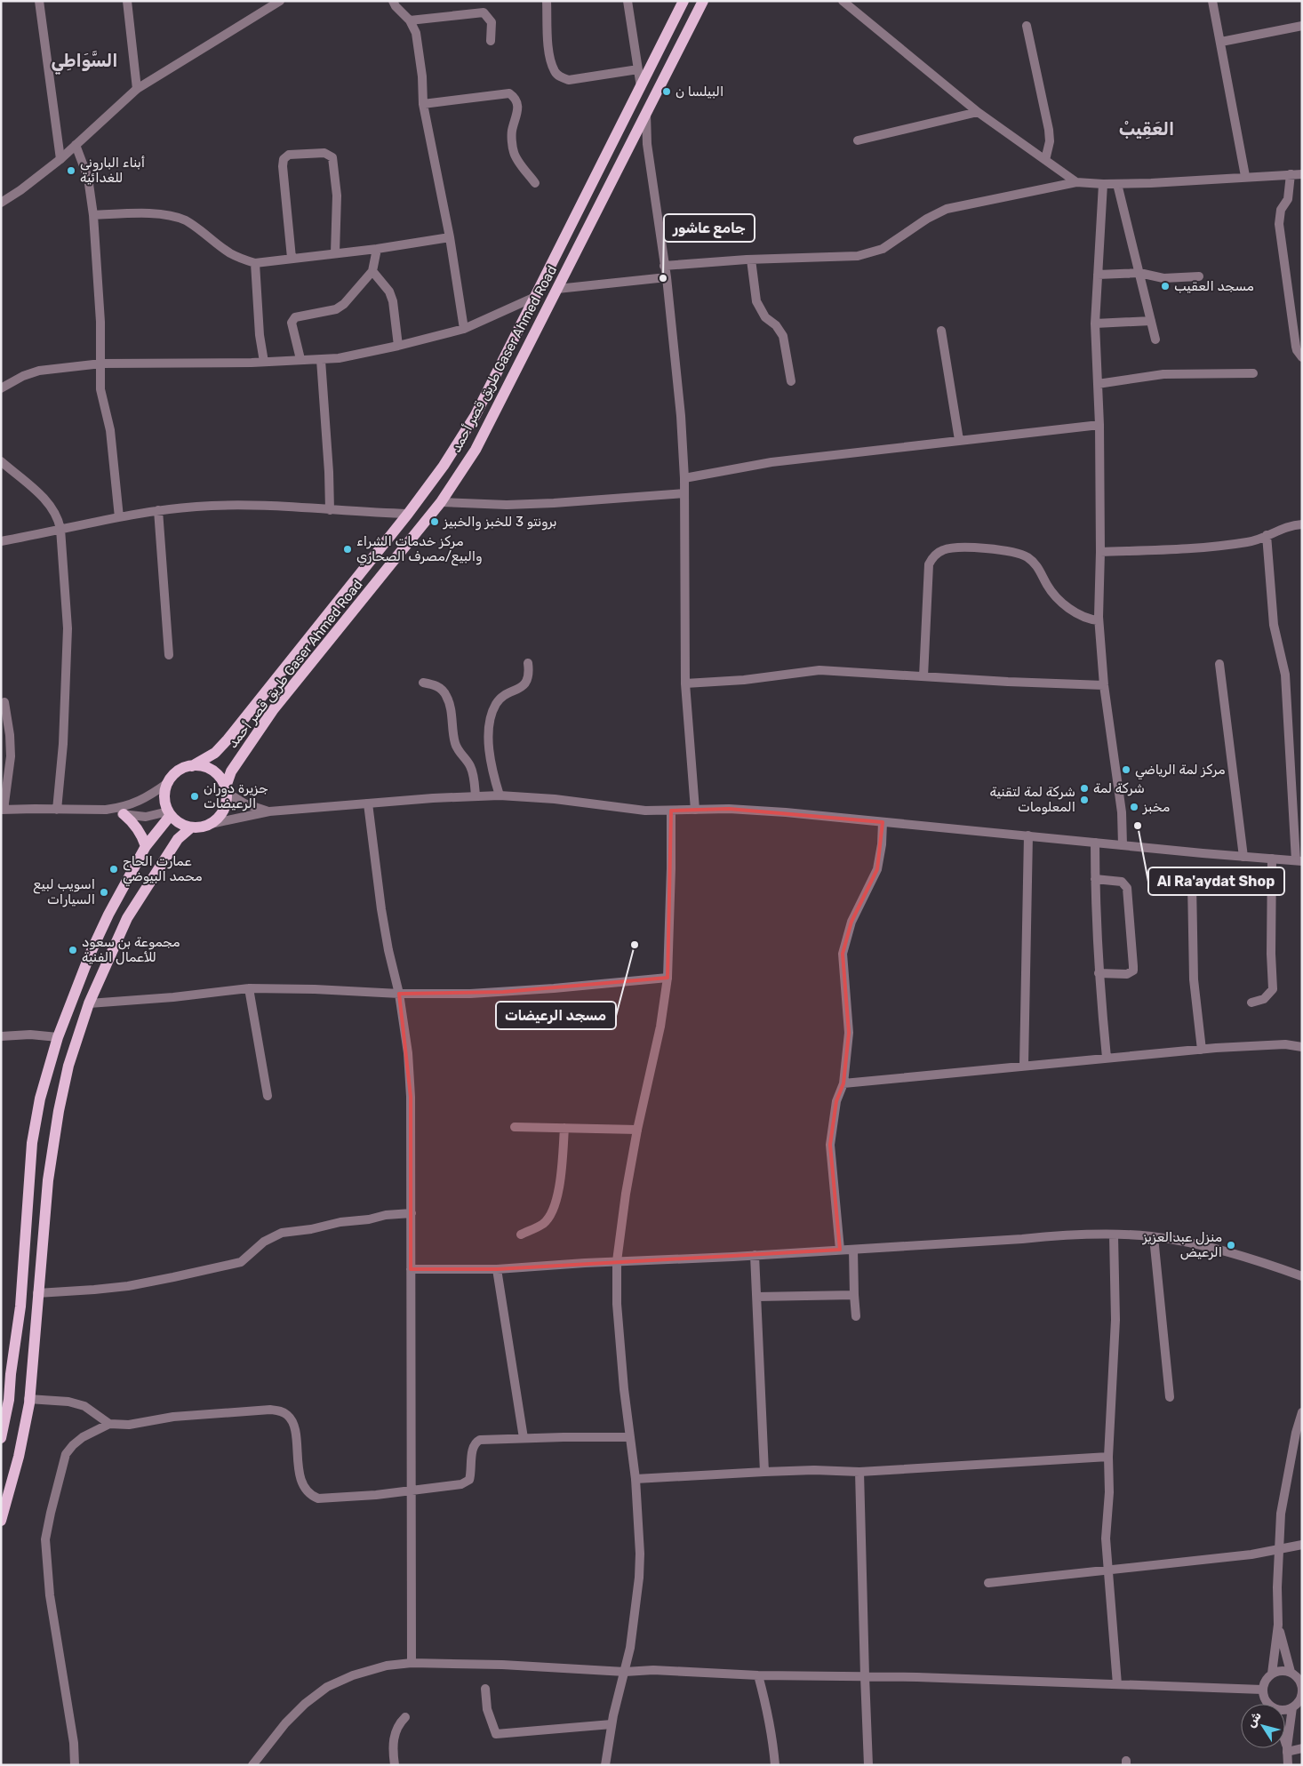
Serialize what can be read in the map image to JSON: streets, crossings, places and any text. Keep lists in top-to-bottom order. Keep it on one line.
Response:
{"streets":{"main road":["طريق قصر أحمد Gaser Ahmed Road"]},"districts":["السَّوَاطِي","العَقِيبْ"],"places":["البيلسا ن","أبناء البارونى للغدائية","جامع عاشور","مسجد العقيب","برونتو 3 للخبز والخبيز","مركز خدمات الشراء والبيع/مصرف الصحاري","مركز لمة الرياضي","شركة لمة","جزيرة دوران الرعيضات","شركة لمة لتقنية المعلومات","مخبز","Al Ra'aydat Shop","عمارت الحاج محمد البيوضي","اسويب لبيع السيارات","مسجد الرعيضات","مجموعة بن سعود للأعمال الفنية","منزل عبدالعزيز الرعيض"],"north":"top left"}
